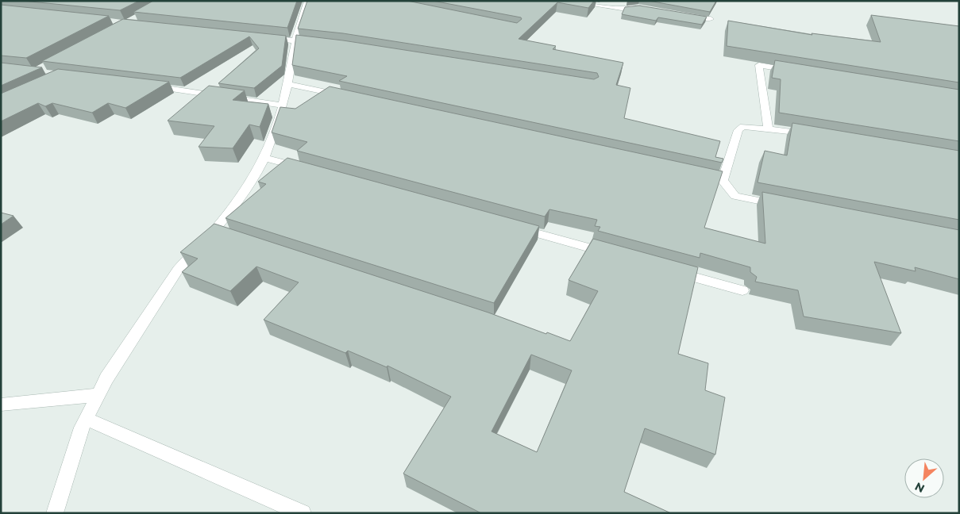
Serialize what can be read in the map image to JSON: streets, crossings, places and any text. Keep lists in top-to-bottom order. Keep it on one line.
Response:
{"north":"bottom left"}
